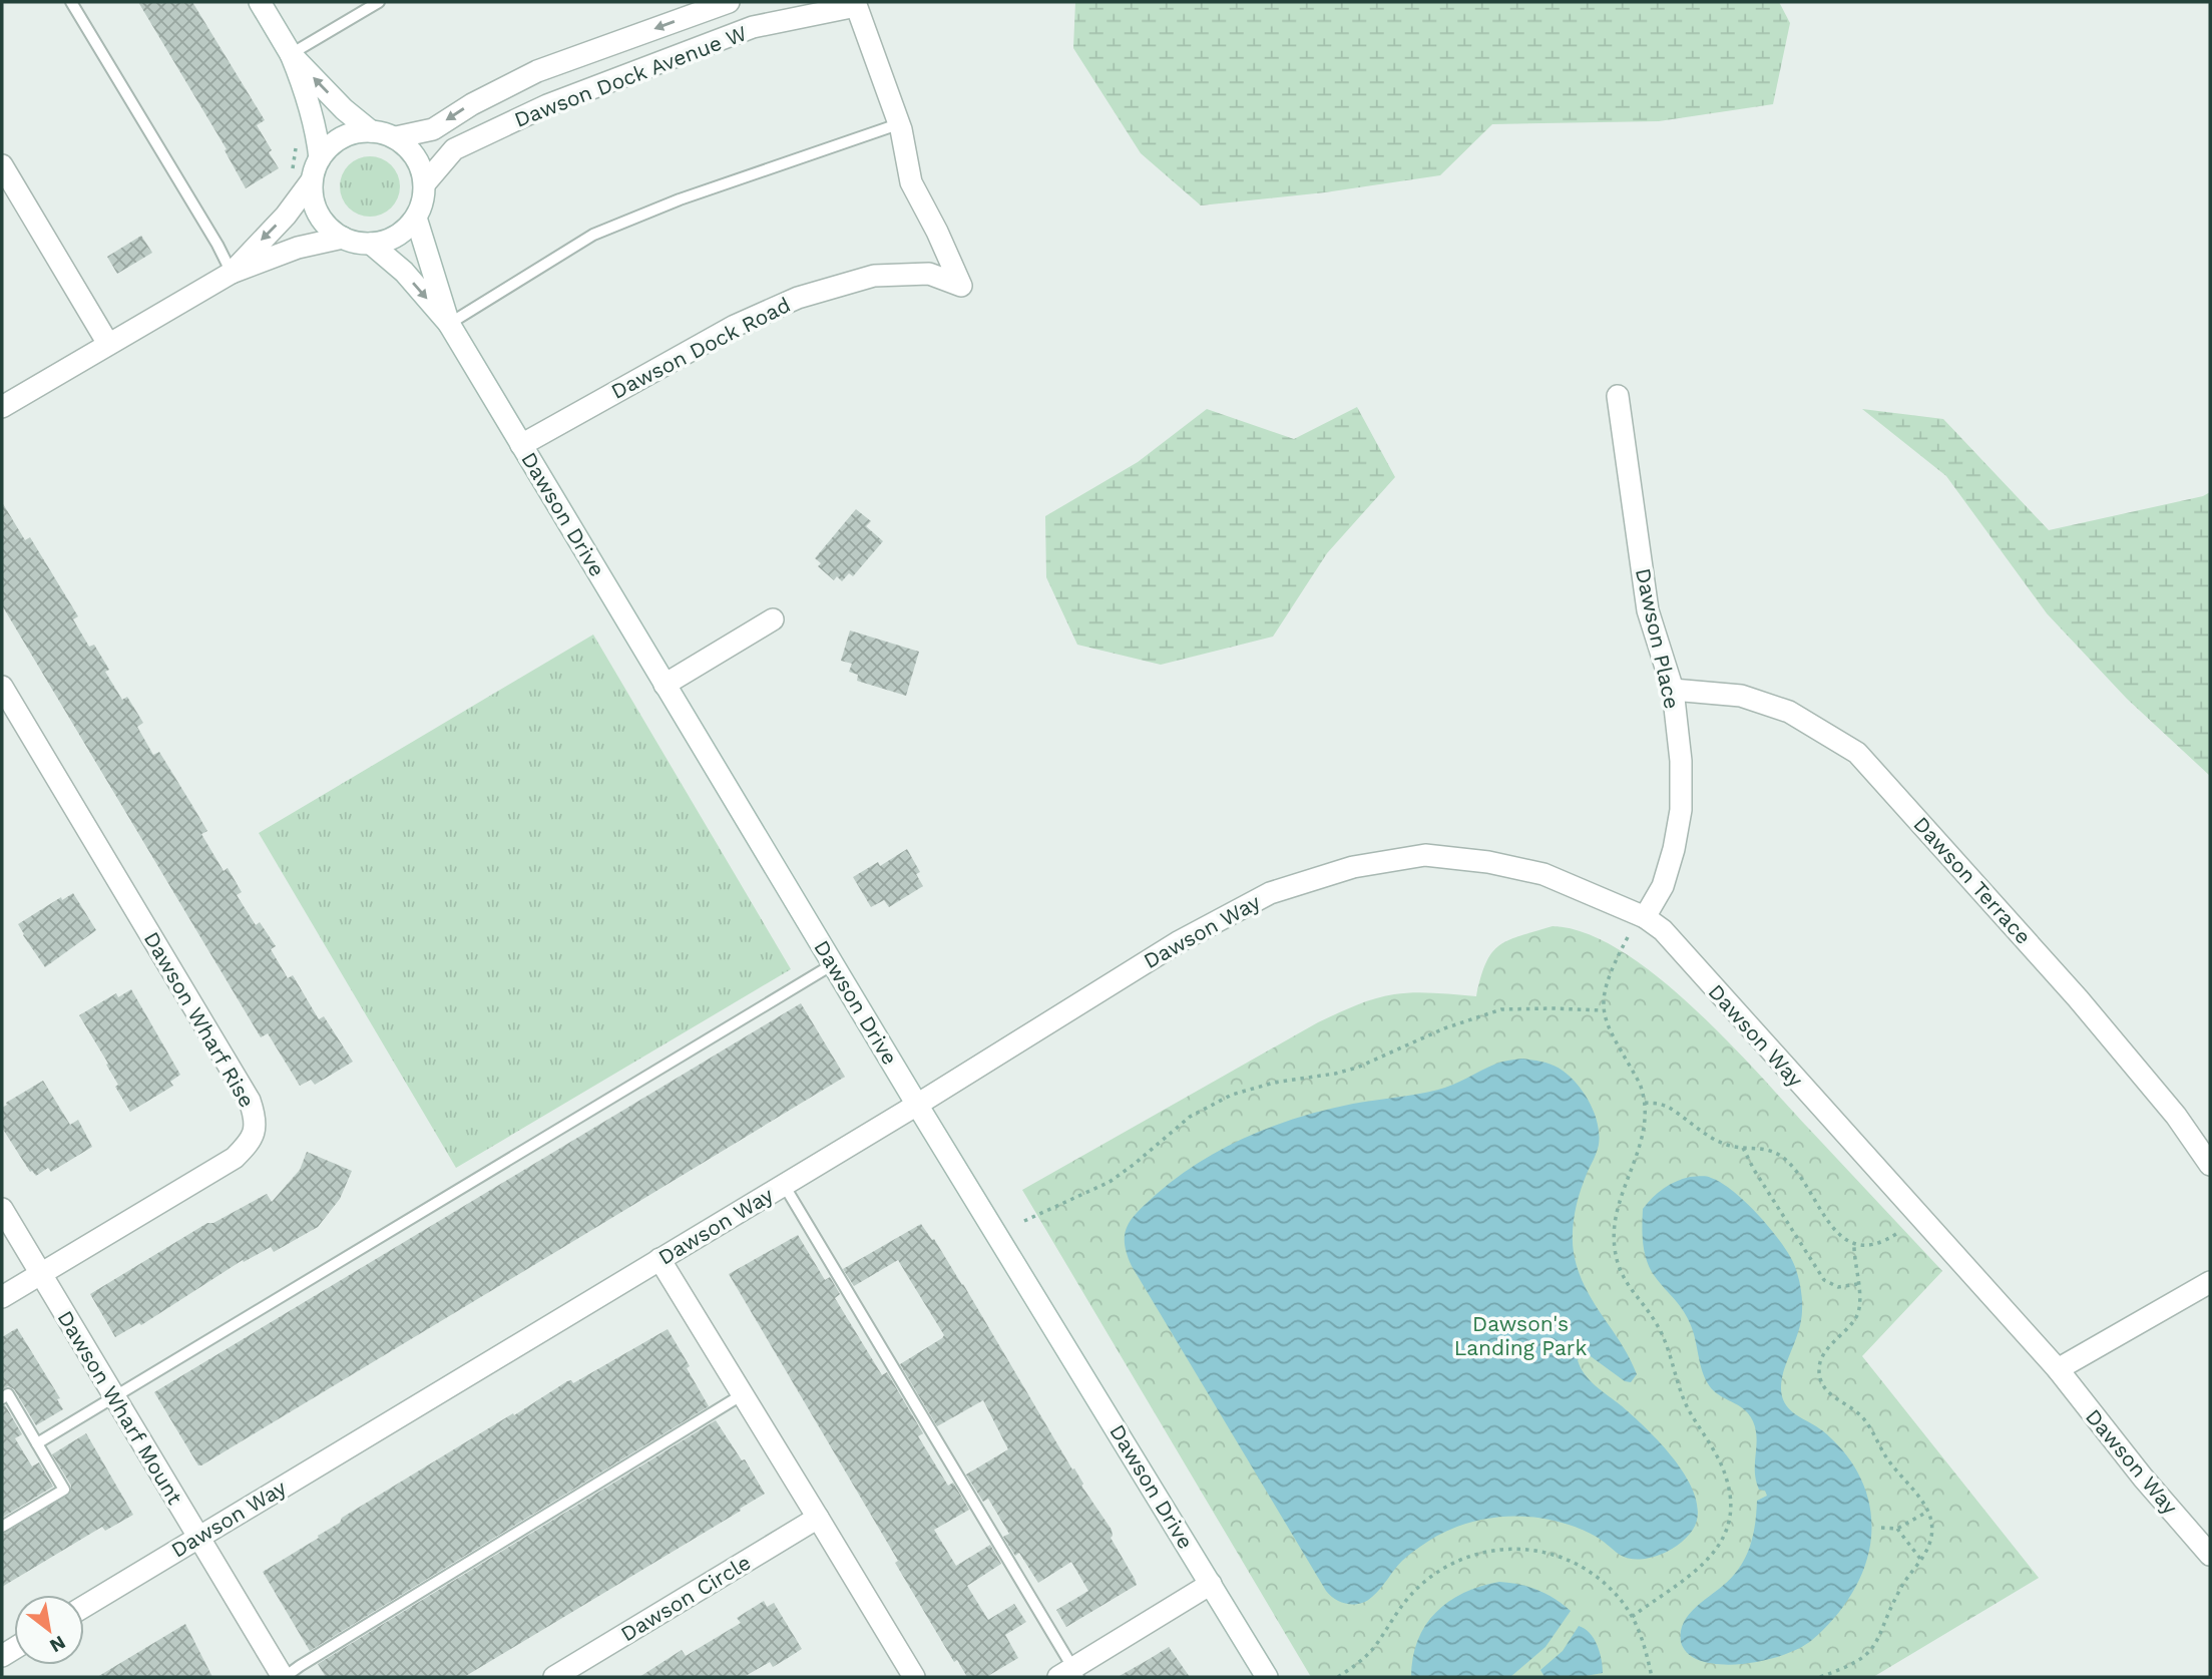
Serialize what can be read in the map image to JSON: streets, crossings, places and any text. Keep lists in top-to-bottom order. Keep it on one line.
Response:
{"streets":{"street":["Dawson Dock Avenue W","Dawson Dock Road","Dawson Drive","Dawson Place","Dawson Terrace","Dawson Way","Dawson Wharf Rise","Dawson Wharf Mount","Dawson Circle"]},"crossings":[["Dawson Dock Avenue W","Dawson Dock Road"],["Dawson Dock Avenue W","Dawson Drive"],["Dawson Dock Road","Dawson Drive"],["Dawson Drive","Dawson Way"],["Dawson Place","Dawson Terrace"],["Dawson Place","Dawson Way"],["Dawson Way","Dawson Wharf Mount"],["Dawson Wharf Rise","Dawson Wharf Mount"]],"parks":["Dawson's Landing Park"],"north":"bottom right"}
